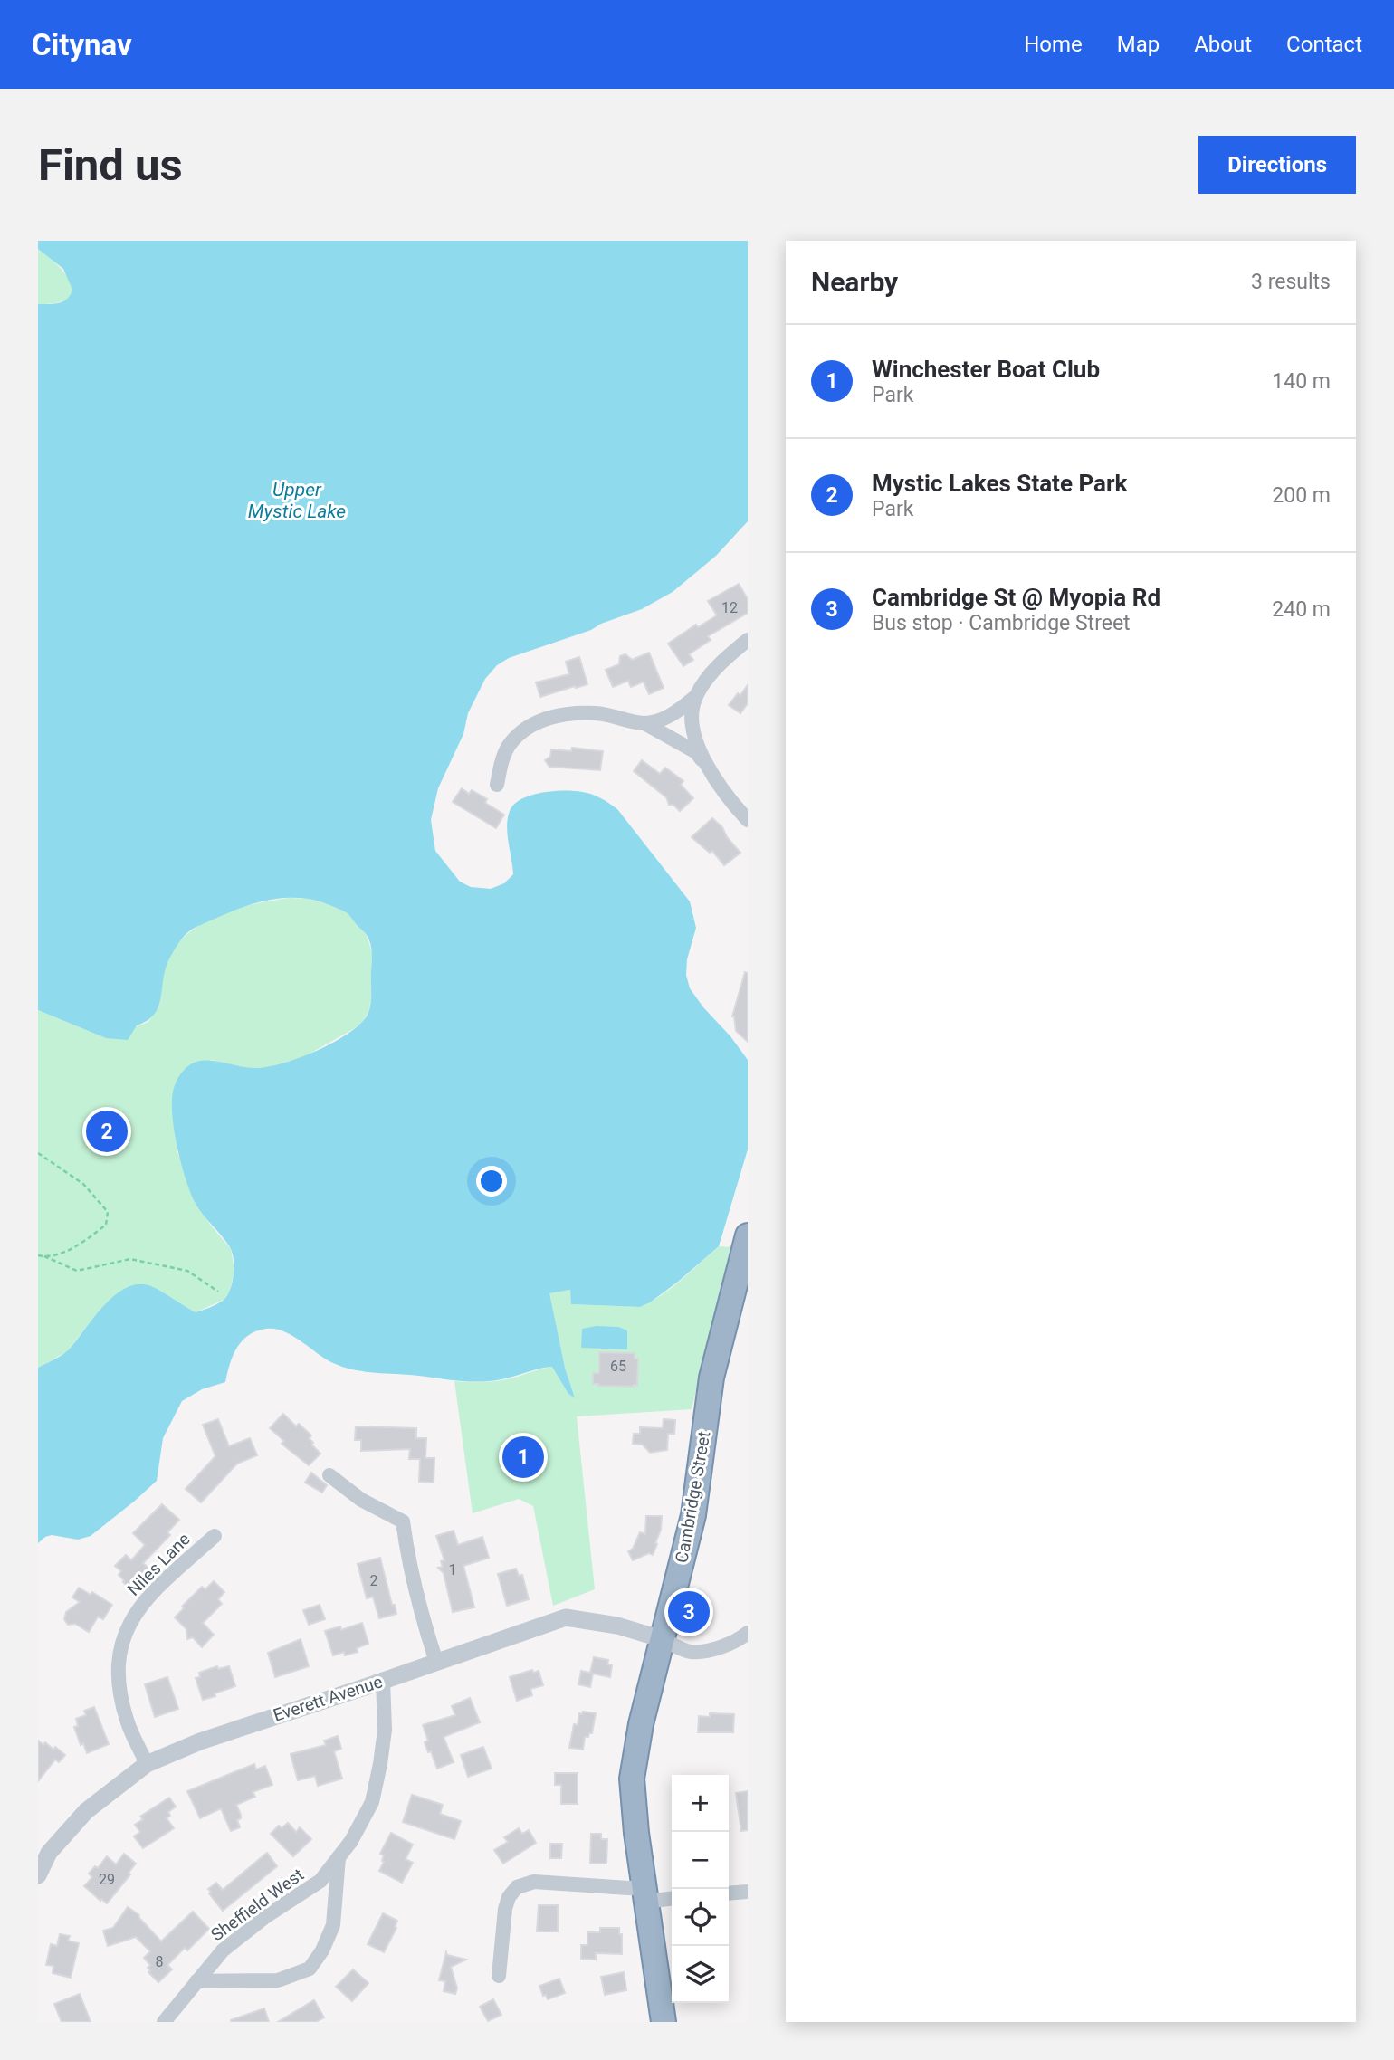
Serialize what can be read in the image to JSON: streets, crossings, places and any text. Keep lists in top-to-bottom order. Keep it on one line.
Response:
{"streets":{"highway":["Cambridge Street"],"street":["Niles Lane","Everett Avenue","Sheffield West"]},"crossings":[["Cambridge Street","Everett Avenue"],["Niles Lane","Everett Avenue"],["Everett Avenue","Sheffield West"]],"water":["Upper Mystic Lake"],"house_numbers":["12","65","1","2","29","8"],"page":{"header":"Citynav","nav":["Home","Map","About","Contact"],"buttons":"Directions","title":"Find us","heading":["Nearby","3 results"],"list":[{"mark":"1","name":"Winchester Boat Club","note":"Park","value":"140 m"},{"mark":"2","name":"Mystic Lakes State Park","note":"Park","value":"200 m"},{"mark":"3","name":"Cambridge St @ Myopia Rd","note":"Bus stop · Cambridge Street","value":"240 m"}],"pins":["2","1","3"],"map_buttons":["+","−"]}}
